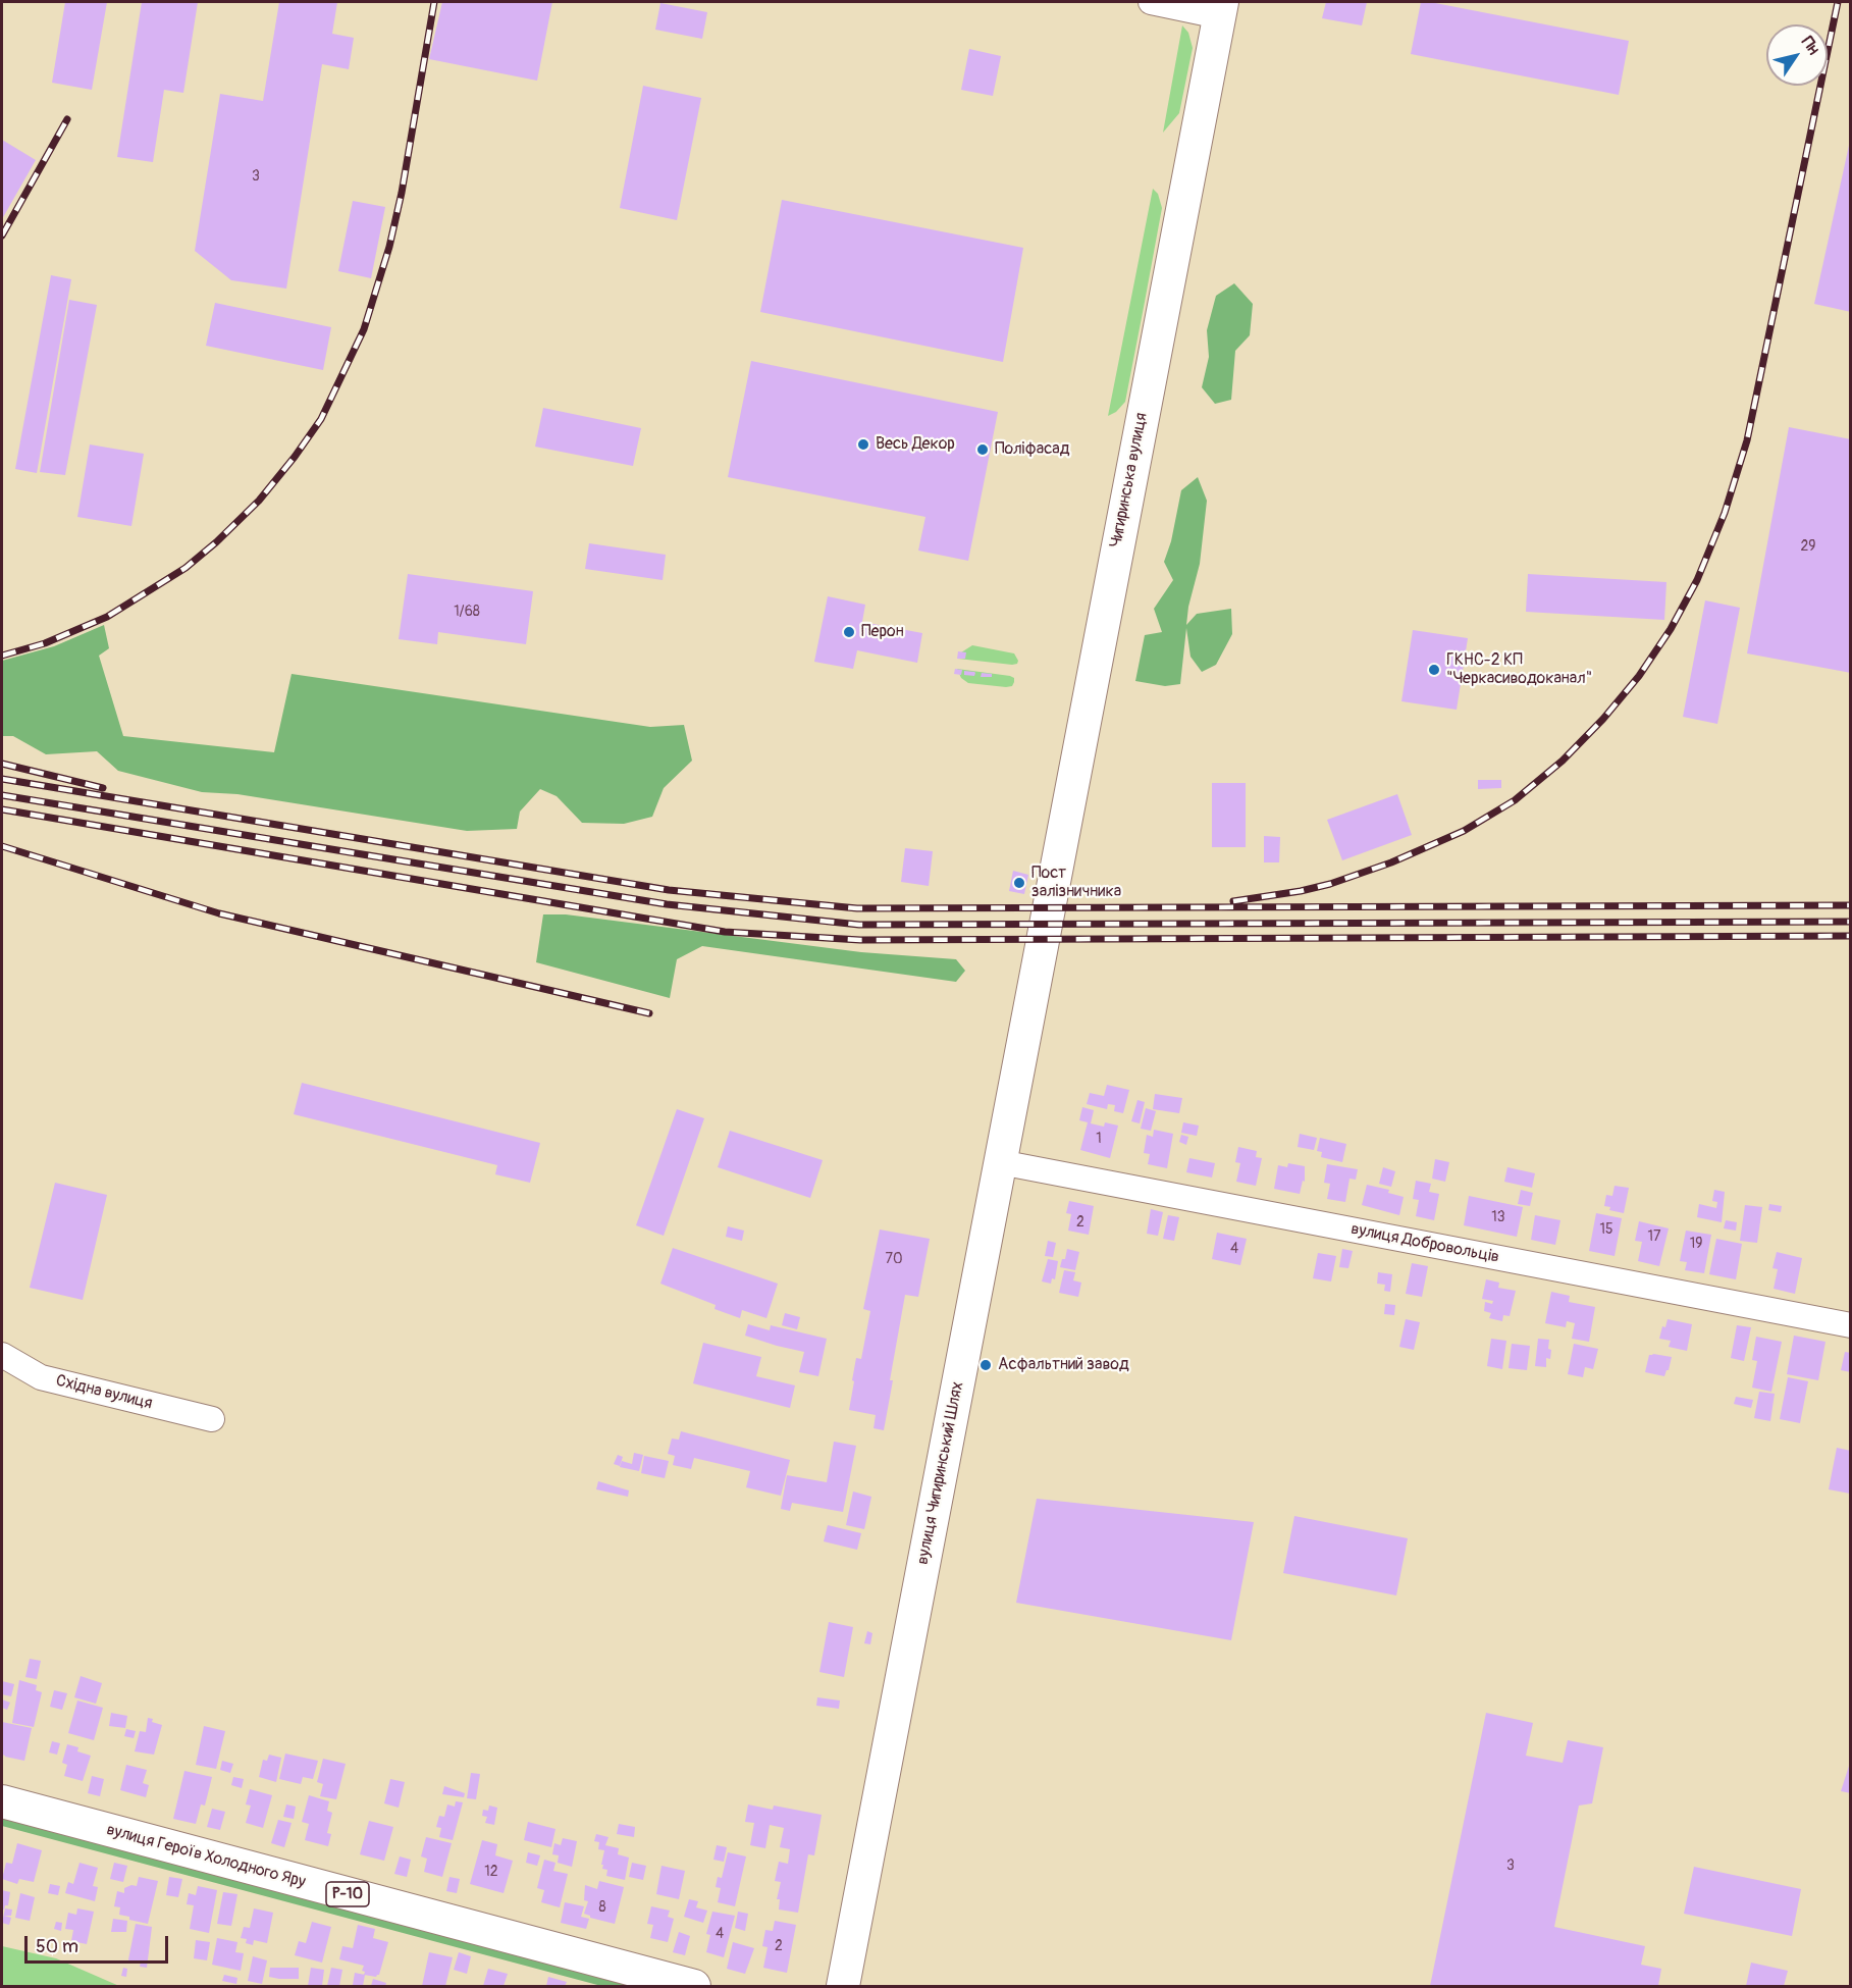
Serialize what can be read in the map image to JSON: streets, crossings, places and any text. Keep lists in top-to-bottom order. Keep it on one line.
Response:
{"streets":{"main road":["Чигиринська вулиця","вулиця Чигиринський Шлях","вулиця Героїв Холодного Яру","Р-10"],"street":["вулиця Добровольців","Східна вулиця"]},"crossings":[["Чигиринська вулиця","вулиця Чигиринський Шлях"],["вулиця Добровольців","вулиця Чигиринський Шлях"]],"places":["Весь Декор","Поліфасад","Перон","ГКНС-2 КП \"Черкасиводоканал\"","Пост залізничника","Асфальтний завод"],"house_numbers":["3","29","1/68","1","13","2","15","17","19","4","70","3","12","8","4","2"],"scale_bar":"50 m","north":"top right"}
